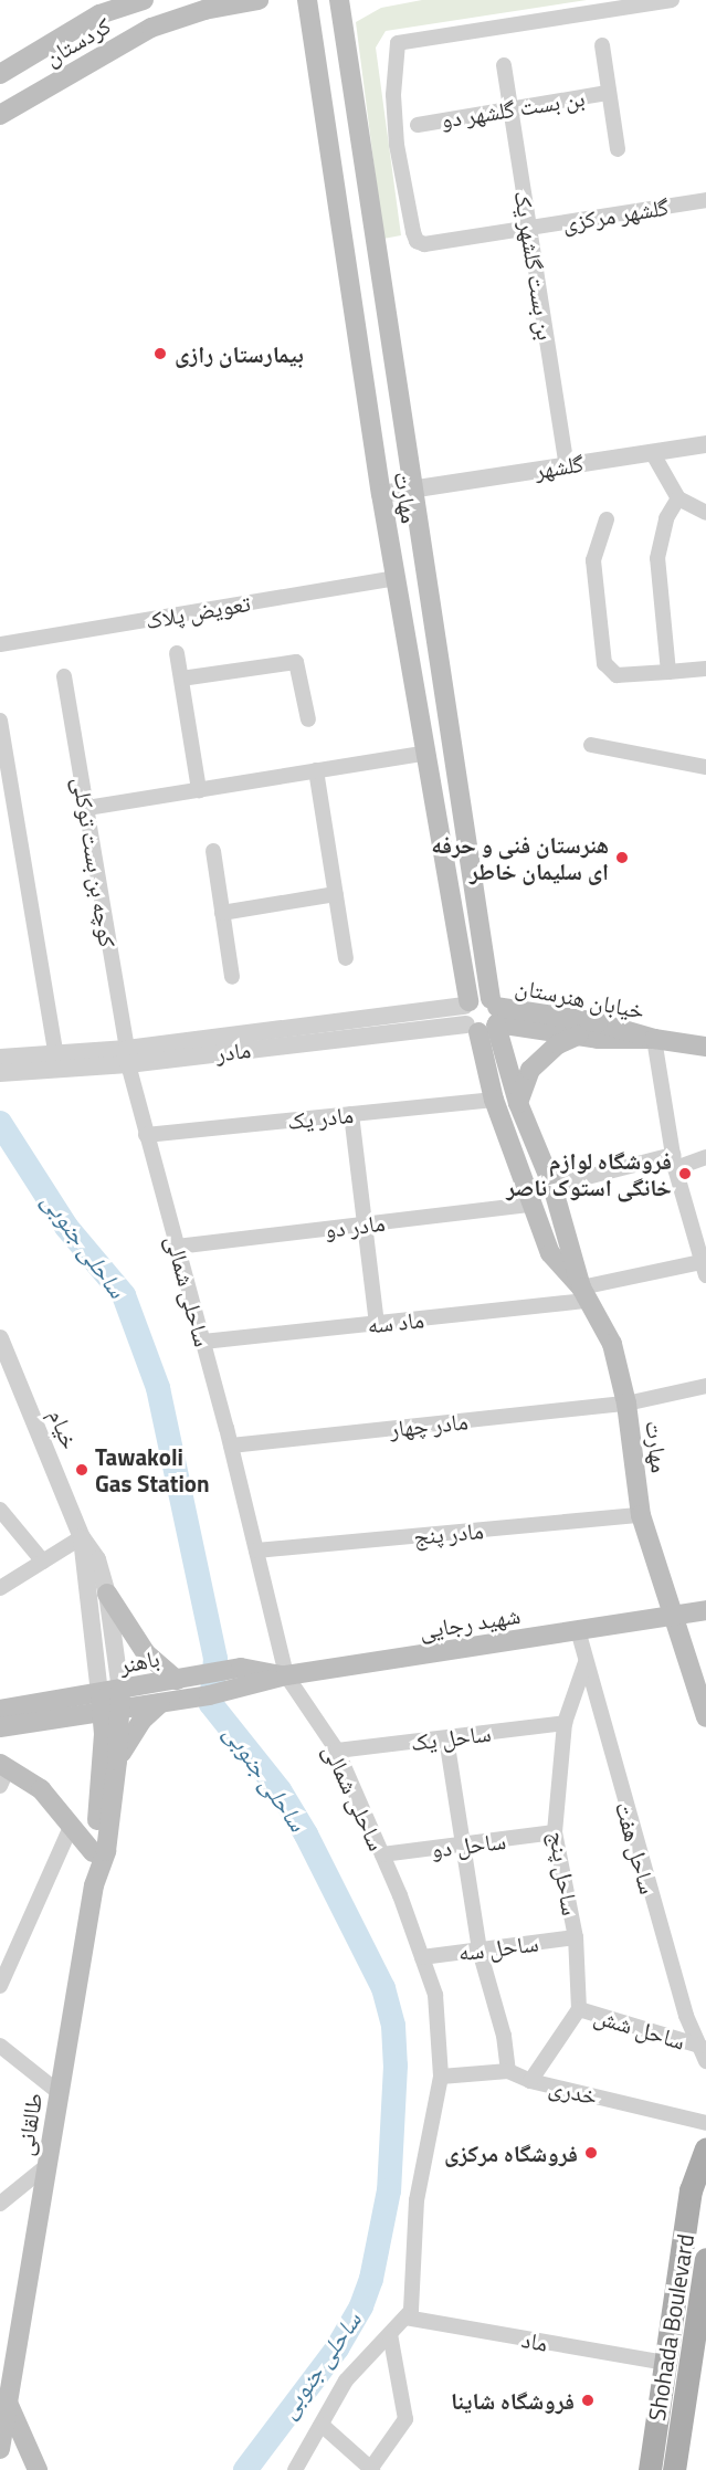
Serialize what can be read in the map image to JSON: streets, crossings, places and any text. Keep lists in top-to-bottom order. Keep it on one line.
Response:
{"streets":{"main road":["کردستان","مهارت","خیابان هنرستان","شهید رجایی","باهنر","طالقانی","Shohada Boulevard"],"street":["بن بست گلشهر دو","گلشهر مرکزی","بن بست گلشهر یک","گلشهر","تعویض پلاک","کوچه بن بست توکلی","مادر","مادر یک","مادر دو","ساحلی شمالی","ماد سه","مادر چهار","خیام","مادر پنج","ساحل یک","ساحل دو","ساحل هفت","ساحل پنج","ساحل سه","ساحل شش","خدری","ماد"]},"crossings":[["بن بست گلشهر دو","بن بست گلشهر یک"],["گلشهر مرکزی","بن بست گلشهر یک"],["بن بست گلشهر یک","گلشهر"],["گلشهر","مهارت"],["مهارت","تعویض پلاک"],["مهارت","خیابان هنرستان"],["مهارت","مادر"],["مهارت","مادر یک"],["مهارت","مادر دو"],["مهارت","ماد سه"],["مهارت","مادر چهار"],["مهارت","مادر پنج"],["مهارت","شهید رجایی"],["کوچه بن بست توکلی","مادر"],["کوچه بن بست توکلی","ساحلی شمالی"],["خیابان هنرستان","مادر"],["مادر","ساحلی شمالی"],["مادر یک","ساحلی شمالی"],["مادر دو","ساحلی شمالی"],["ساحلی شمالی","ماد سه"],["ساحلی شمالی","مادر چهار"],["ساحلی شمالی","مادر پنج"],["ساحلی شمالی","شهید رجایی"],["ساحلی شمالی","باهنر"],["ساحلی شمالی","ساحل یک"],["ساحلی شمالی","ساحل دو"],["ساحلی شمالی","ساحل سه"],["ساحلی شمالی","خدری"],["ساحلی شمالی","ماد"],["خیام","باهنر"],["خیام","طالقانی"],["شهید رجایی","باهنر"],["شهید رجایی","ساحل هفت"],["باهنر","طالقانی"],["ساحل یک","ساحل پنج"],["ساحل دو","ساحل پنج"],["ساحل هفت","ساحل پنج"],["ساحل هفت","ساحل شش"],["ساحل پنج","ساحل سه"],["ساحل پنج","ساحل شش"],["Shohada Boulevard","ماد"]],"water":["ساحلی جنوبی"],"places":["بیمارستان رازی","هنرستان فنی و حرفه ای سلیمان خاطر","فروشگاه لوازم خانگى استوک ناصر","Tawakoli Gas Station","فروشگاه مرکزى","فروشگاه شاینا"]}
